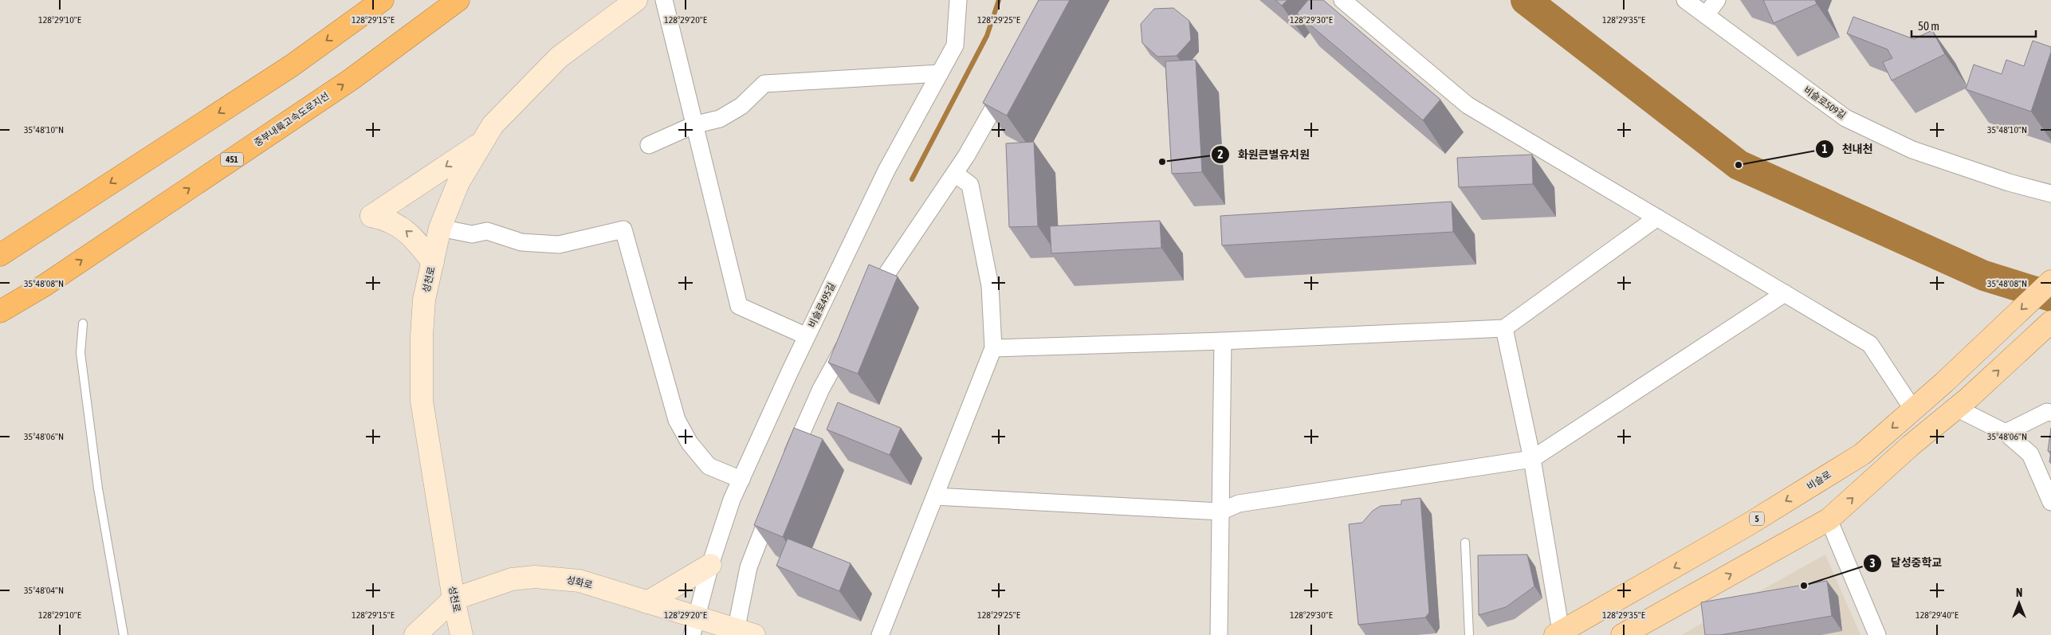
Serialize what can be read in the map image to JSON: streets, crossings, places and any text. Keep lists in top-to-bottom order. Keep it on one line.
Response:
{"streets":{"highway":["중부내륙고속도로지선","451"],"main road":["성천로","비슬로","5","성화로"],"street":["비슬로509길","비슬로495길"]},"crossings":[["성천로","성화로"],["비슬로495길","성화로"]],"places":["화원큰별유치원","천내천","달성중학교"],"scale_bar":"50 m","north":"top","coordinates":["128°29'10\"E","128°29'15\"E","128°29'20\"E","128°29'25\"E","128°29'30\"E","128°29'35\"E","35°48'10\"N","35°48'08\"N","35°48'06\"N","35°48'04\"N","128°29'40\"E"]}
